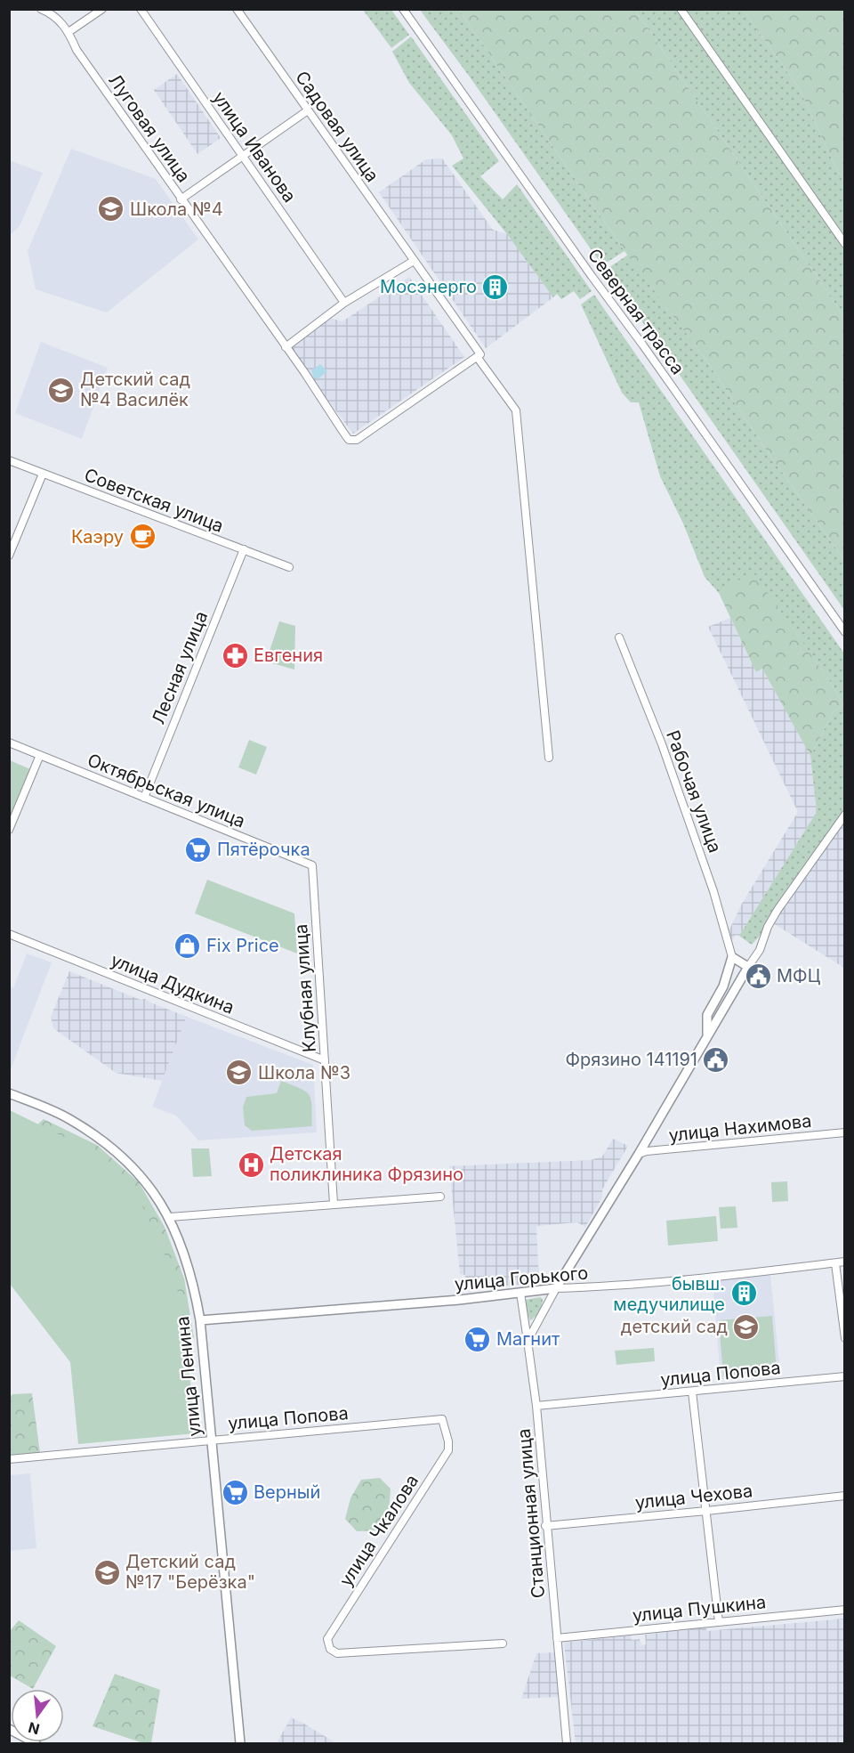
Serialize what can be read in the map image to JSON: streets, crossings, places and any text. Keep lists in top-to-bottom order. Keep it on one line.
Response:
{"streets":{"street":["Садовая улица","Луговая улица","улица Иванова","Северная трасса","Советская улица","Лесная улица","Октябрьская улица","Рабочая улица","улица Дудкина","Клубная улица","улица Нахимова","улица Горького","улица Попова","улица Ленина","улица Чехова","Станционная улица","улица Чкалова","улица Пушкина"]},"crossings":[["Садовая улица","Луговая улица"],["Советская улица","Лесная улица"],["Лесная улица","Октябрьская улица"],["Октябрьская улица","Клубная улица"],["улица Дудкина","Клубная улица"],["улица Горького","улица Ленина"],["улица Горького","Станционная улица"],["улица Попова","улица Ленина"],["улица Попова","Станционная улица"],["улица Попова","улица Чкалова"],["улица Чехова","Станционная улица"],["Станционная улица","улица Пушкина"]],"places":{"school or university":["Школа №4","Детский сад №4 Василёк","Школа №3","детский сад","Детский сад №17 \"Берёзка\""],"building":["Мосэнерго","бывш. медучилище"],"cafe":["Каэру"],"pharmacy":["Евгения"],"supermarket":["Пятёрочка","Магнит","Верный"],"shop":["Fix Price"],"public building":["МФЦ","Фрязино 141191"],"hospital":["Детская поликлиника Фрязино"]},"north":"bottom"}
